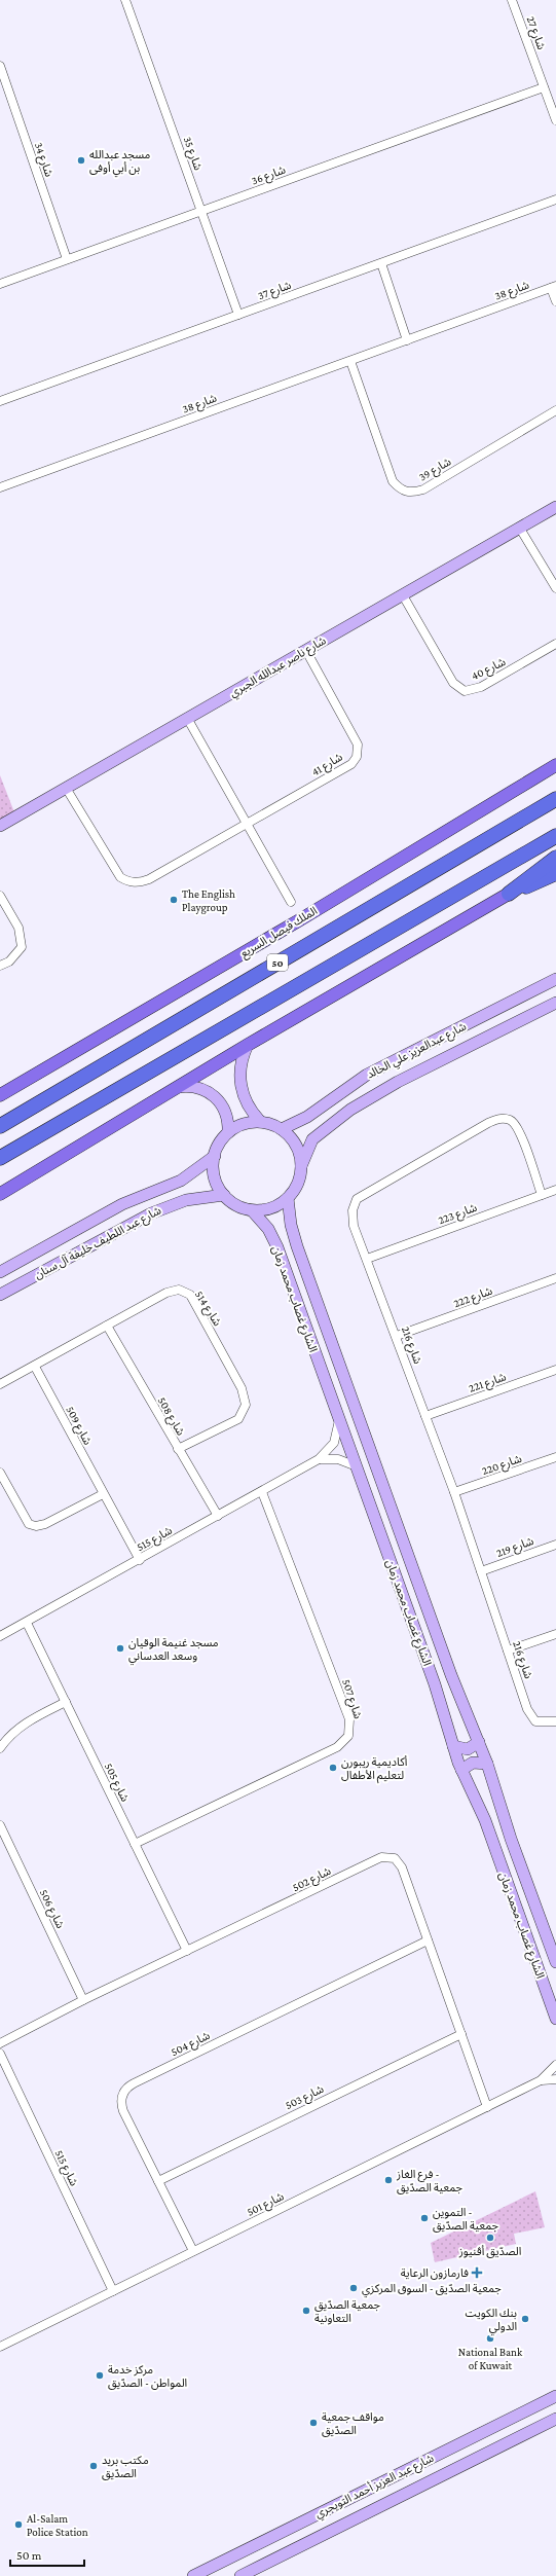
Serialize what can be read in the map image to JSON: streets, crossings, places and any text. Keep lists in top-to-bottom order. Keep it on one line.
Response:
{"streets":{"highway":["50"],"main road":["الملك فيصل السريع"],"street":["شارع 27","شارع 35","شارع 34","شارع 36","شارع 37","شارع 38","شارع 39","شارع ناصر عبدالله الجبري","شارع 40","شارع 41","شارع عبدالعزيز علي الخالد","شارع 223","شارع عبد اللطيف خليفة آل سنان","شارع 222","الشارع غصاب محمد زمان","شارع 514","شارع 216","شارع 221","شارع 508","شارع 509","شارع 220","شارع 515","شارع 219","شارع 507","شارع 505","شارع 502","شارع 506","شارع 504","شارع 503","شارع 501","شارع عبد العزيز أحمد التويجري"]},"crossings":[["شارع 27","شارع 36"],["شارع 35","شارع 36"],["شارع 35","شارع 37"],["شارع 34","شارع 36"],["شارع 38","شارع 39"],["شارع ناصر عبدالله الجبري","شارع 40"],["شارع ناصر عبدالله الجبري","شارع 41"],["شارع عبدالعزيز علي الخالد","شارع عبد اللطيف خليفة آل سنان"],["شارع عبدالعزيز علي الخالد","الشارع غصاب محمد زمان"],["شارع 223","شارع 216"],["شارع عبد اللطيف خليفة آل سنان","الشارع غصاب محمد زمان"],["شارع 222","شارع 216"],["الشارع غصاب محمد زمان","شارع 515"],["شارع 514","شارع 508"],["شارع 514","شارع 509"],["شارع 216","شارع 221"],["شارع 216","شارع 220"],["شارع 216","شارع 219"],["شارع 508","شارع 515"],["شارع 509","شارع 515"],["شارع 515","شارع 507"],["شارع 515","شارع 505"],["شارع 515","شارع 501"],["شارع 507","شارع 505"],["شارع 505","شارع 502"],["شارع 502","شارع 506"],["شارع 502","شارع 504"],["شارع 502","شارع 503"],["شارع 502","شارع 501"],["شارع 504","شارع 503"],["شارع 504","شارع 501"]],"places":{"other":["مسجد عبدالله بن أبي أوفى","The English Playgroup","مسجد غنيمة الوقيان وسعد العدساني","أكاديمية ريبورن لتعليم الأطفال","فرع الغاز - جمعية الصدّيق","التموين - جمعية الصدّيق","الصدّيق أڤنيوز","جمعية الصدّيق - السوق المركزي","جمعية الصدّيق التعاونية","بنك الكويت الدولي","National Bank of Kuwait","مركز خدمة المواطن - الصدّيق","مواقف جمعية الصدّيق","مكتب بريد الصدّيق","Al-Salam Police Station"],"health":["فارمازون الرعاية"]},"scale_bar":"50 m"}
